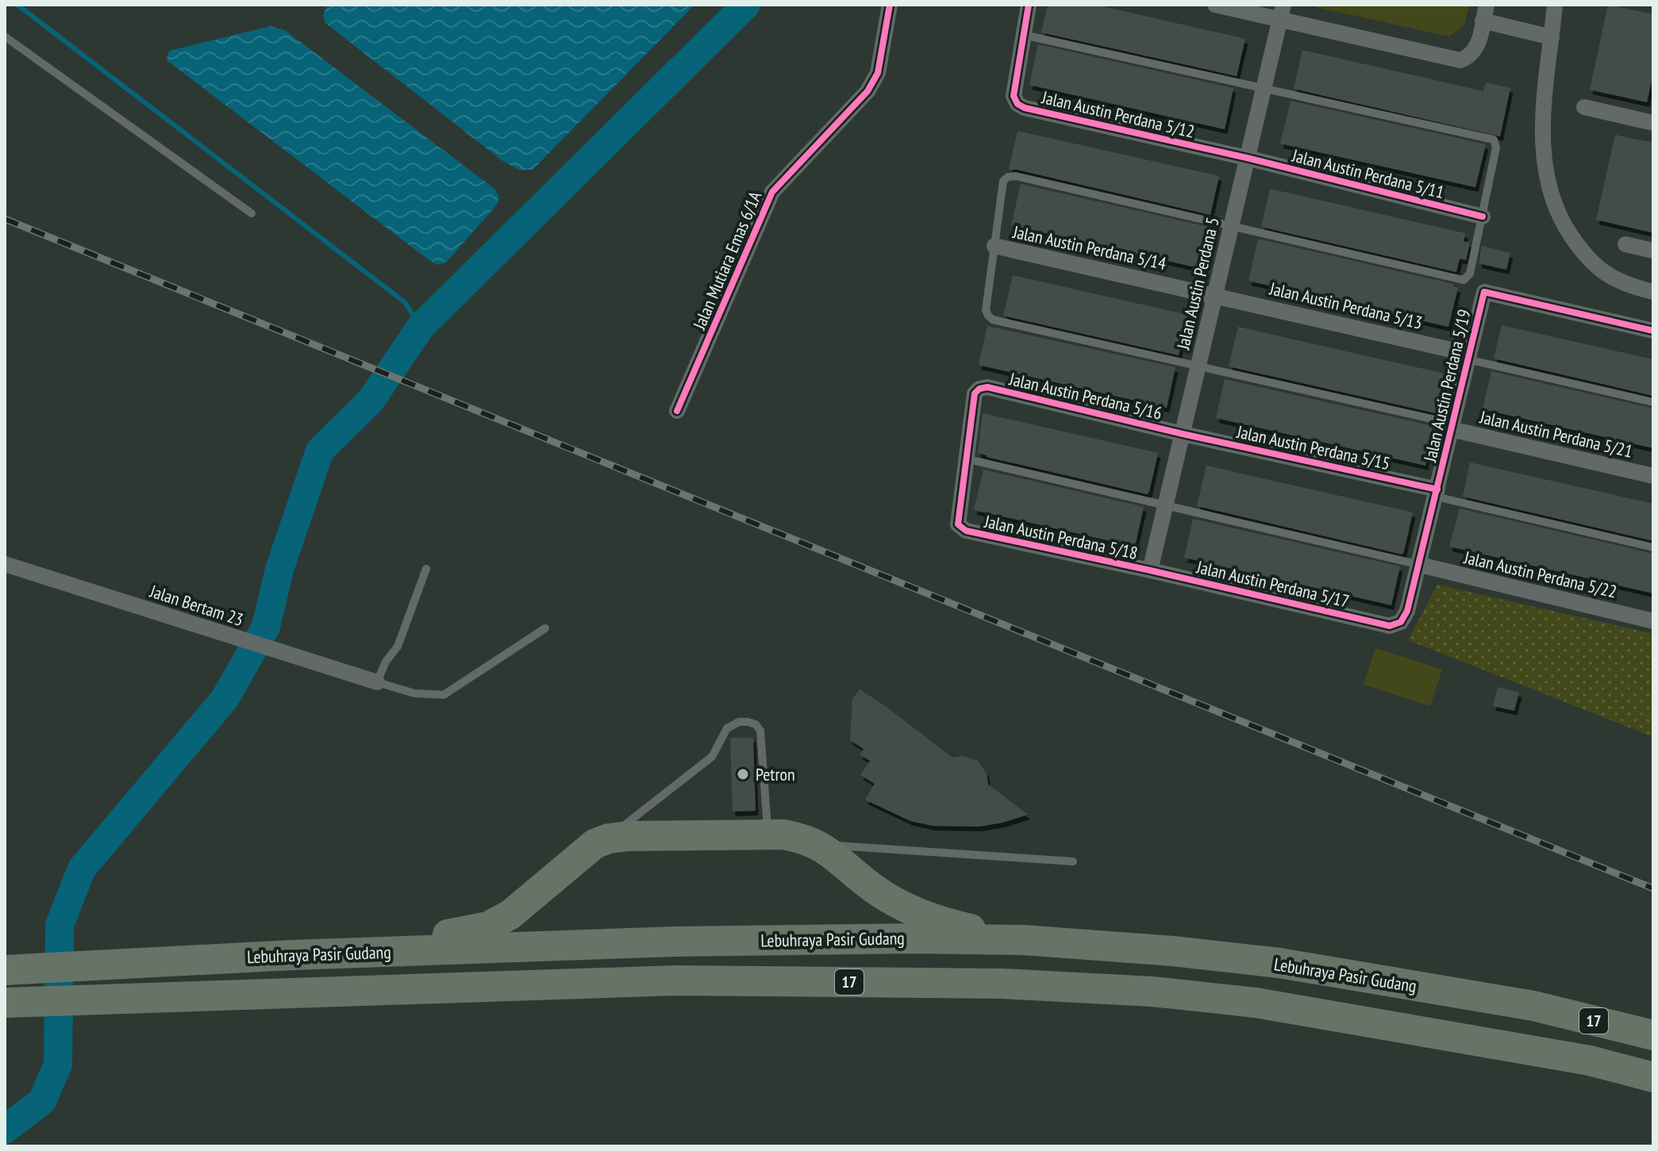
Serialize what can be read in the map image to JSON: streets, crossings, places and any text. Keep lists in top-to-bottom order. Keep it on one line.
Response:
{"streets":{"highway":["Lebuhraya Pasir Gudang","17"],"street":["Jalan Austin Perdana 5/12","Jalan Austin Perdana 5/11","Jalan Austin Perdana 5/14","Jalan Mutiara Emas 6/1A","Jalan Austin Perdana 5","Jalan Austin Perdana 5/13","Jalan Austin Perdana 5/19","Jalan Austin Perdana 5/16","Jalan Austin Perdana 5/21","Jalan Austin Perdana 5/15","Jalan Austin Perdana 5/18","Jalan Austin Perdana 5/22","Jalan Austin Perdana 5/17","Jalan Bertam 23"]},"crossings":[["Jalan Austin Perdana 5/12","Jalan Austin Perdana 5/11"],["Jalan Austin Perdana 5/12","Jalan Austin Perdana 5"],["Jalan Austin Perdana 5/11","Jalan Austin Perdana 5"],["Jalan Austin Perdana 5/14","Jalan Austin Perdana 5"],["Jalan Austin Perdana 5/14","Jalan Austin Perdana 5/13"],["Jalan Austin Perdana 5","Jalan Austin Perdana 5/13"],["Jalan Austin Perdana 5","Jalan Austin Perdana 5/16"],["Jalan Austin Perdana 5","Jalan Austin Perdana 5/15"],["Jalan Austin Perdana 5","Jalan Austin Perdana 5/18"],["Jalan Austin Perdana 5","Jalan Austin Perdana 5/17"],["Jalan Austin Perdana 5/13","Jalan Austin Perdana 5/19"],["Jalan Austin Perdana 5/19","Jalan Austin Perdana 5/21"],["Jalan Austin Perdana 5/19","Jalan Austin Perdana 5/15"],["Jalan Austin Perdana 5/19","Jalan Austin Perdana 5/22"],["Jalan Austin Perdana 5/19","Jalan Austin Perdana 5/17"],["Jalan Austin Perdana 5/16","Jalan Austin Perdana 5/15"],["Jalan Austin Perdana 5/16","Jalan Austin Perdana 5/18"],["Jalan Austin Perdana 5/18","Jalan Austin Perdana 5/17"]],"places":["Petron"]}
